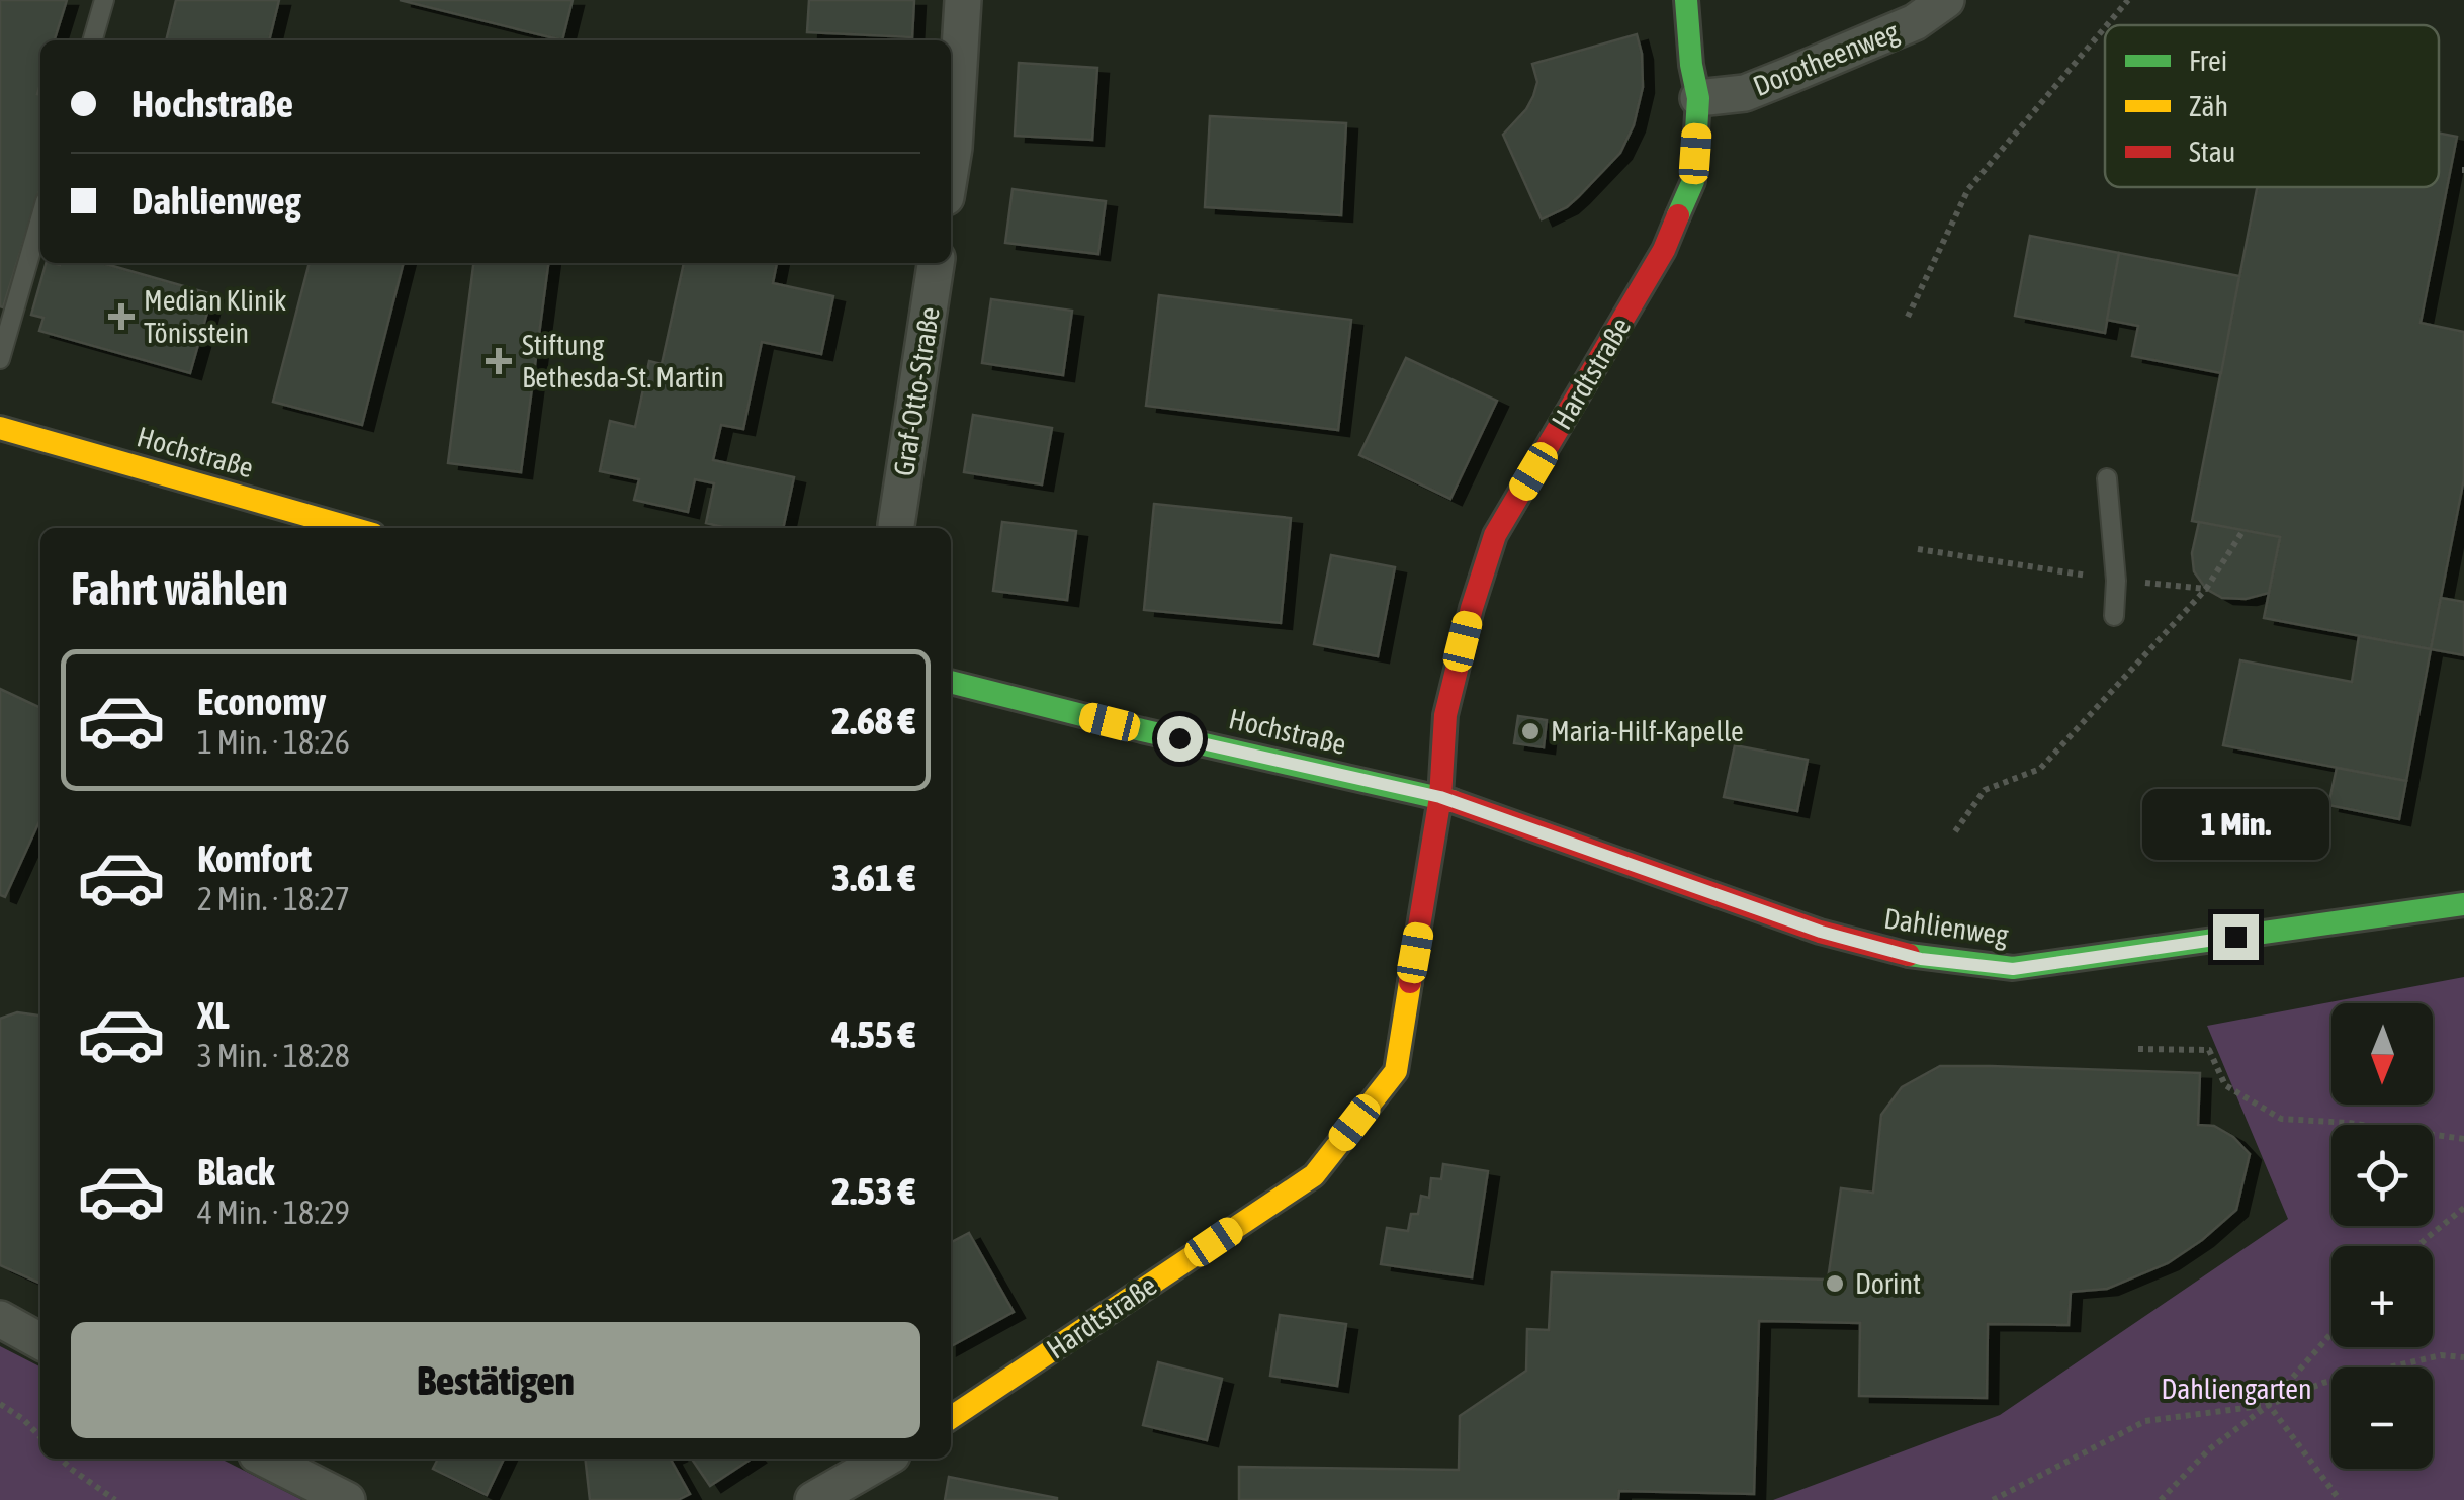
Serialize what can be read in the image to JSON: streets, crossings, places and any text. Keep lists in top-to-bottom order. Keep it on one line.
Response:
{"streets":{"street":["Dorotheenweg","Hardtstraße","Graf-Otto-Straße","Hochstraße","Dahlienweg"]},"crossings":[["Dorotheenweg","Hardtstraße"],["Hardtstraße","Hochstraße"],["Hardtstraße","Dahlienweg"],["Hochstraße","Dahlienweg"]],"parks":["Dahliengarten"],"places":{"health":["Median Klinik Tönisstein","Stiftung Bethesda-St. Martin"],"other":["Maria-Hilf-Kapelle","Dorint"]},"legend":["Frei","Zäh","Stau"],"north":"bottom","page":{"banner":["Hochstraße","Dahlienweg"],"heading":"Fahrt wählen","list":[{"name":"Economy","note":"1 Min. · 18:26","value":"2.68 €"},{"name":"Komfort","note":"2 Min. · 18:27","value":"3.61 €"},{"name":"XL","note":"3 Min. · 18:28","value":"4.55 €"},{"name":"Black","note":"4 Min. · 18:29","value":"2.53 €"}],"bubble":"1 Min.","map_buttons":["+","−"],"buttons":"Bestätigen"}}
